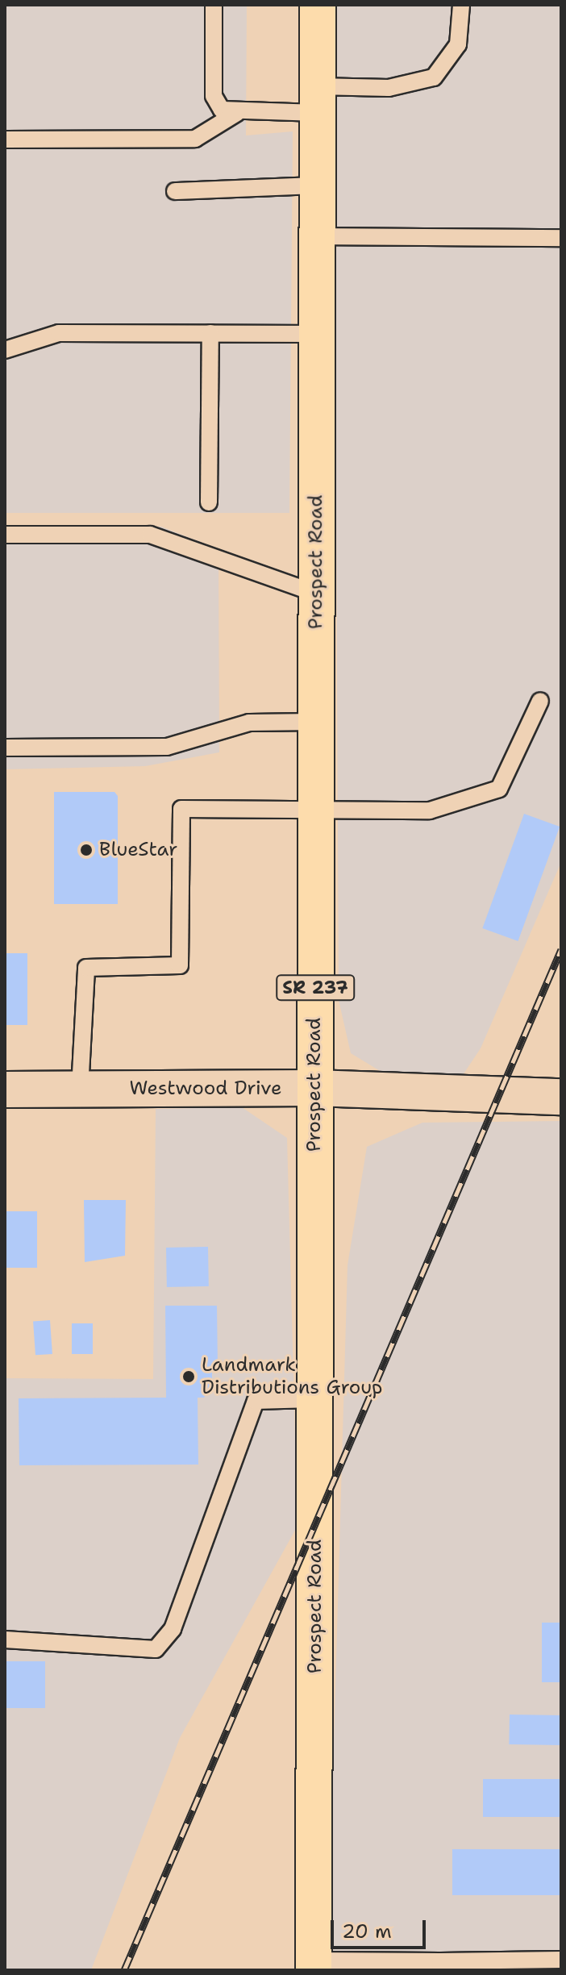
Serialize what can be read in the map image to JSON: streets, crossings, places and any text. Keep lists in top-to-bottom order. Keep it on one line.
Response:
{"streets":{"main road":["Prospect Road","SR 237"],"street":["Westwood Drive"]},"crossings":[["Prospect Road","Westwood Drive"]],"places":["BlueStar","Landmark Distributions Group"],"scale_bar":"20 m"}
